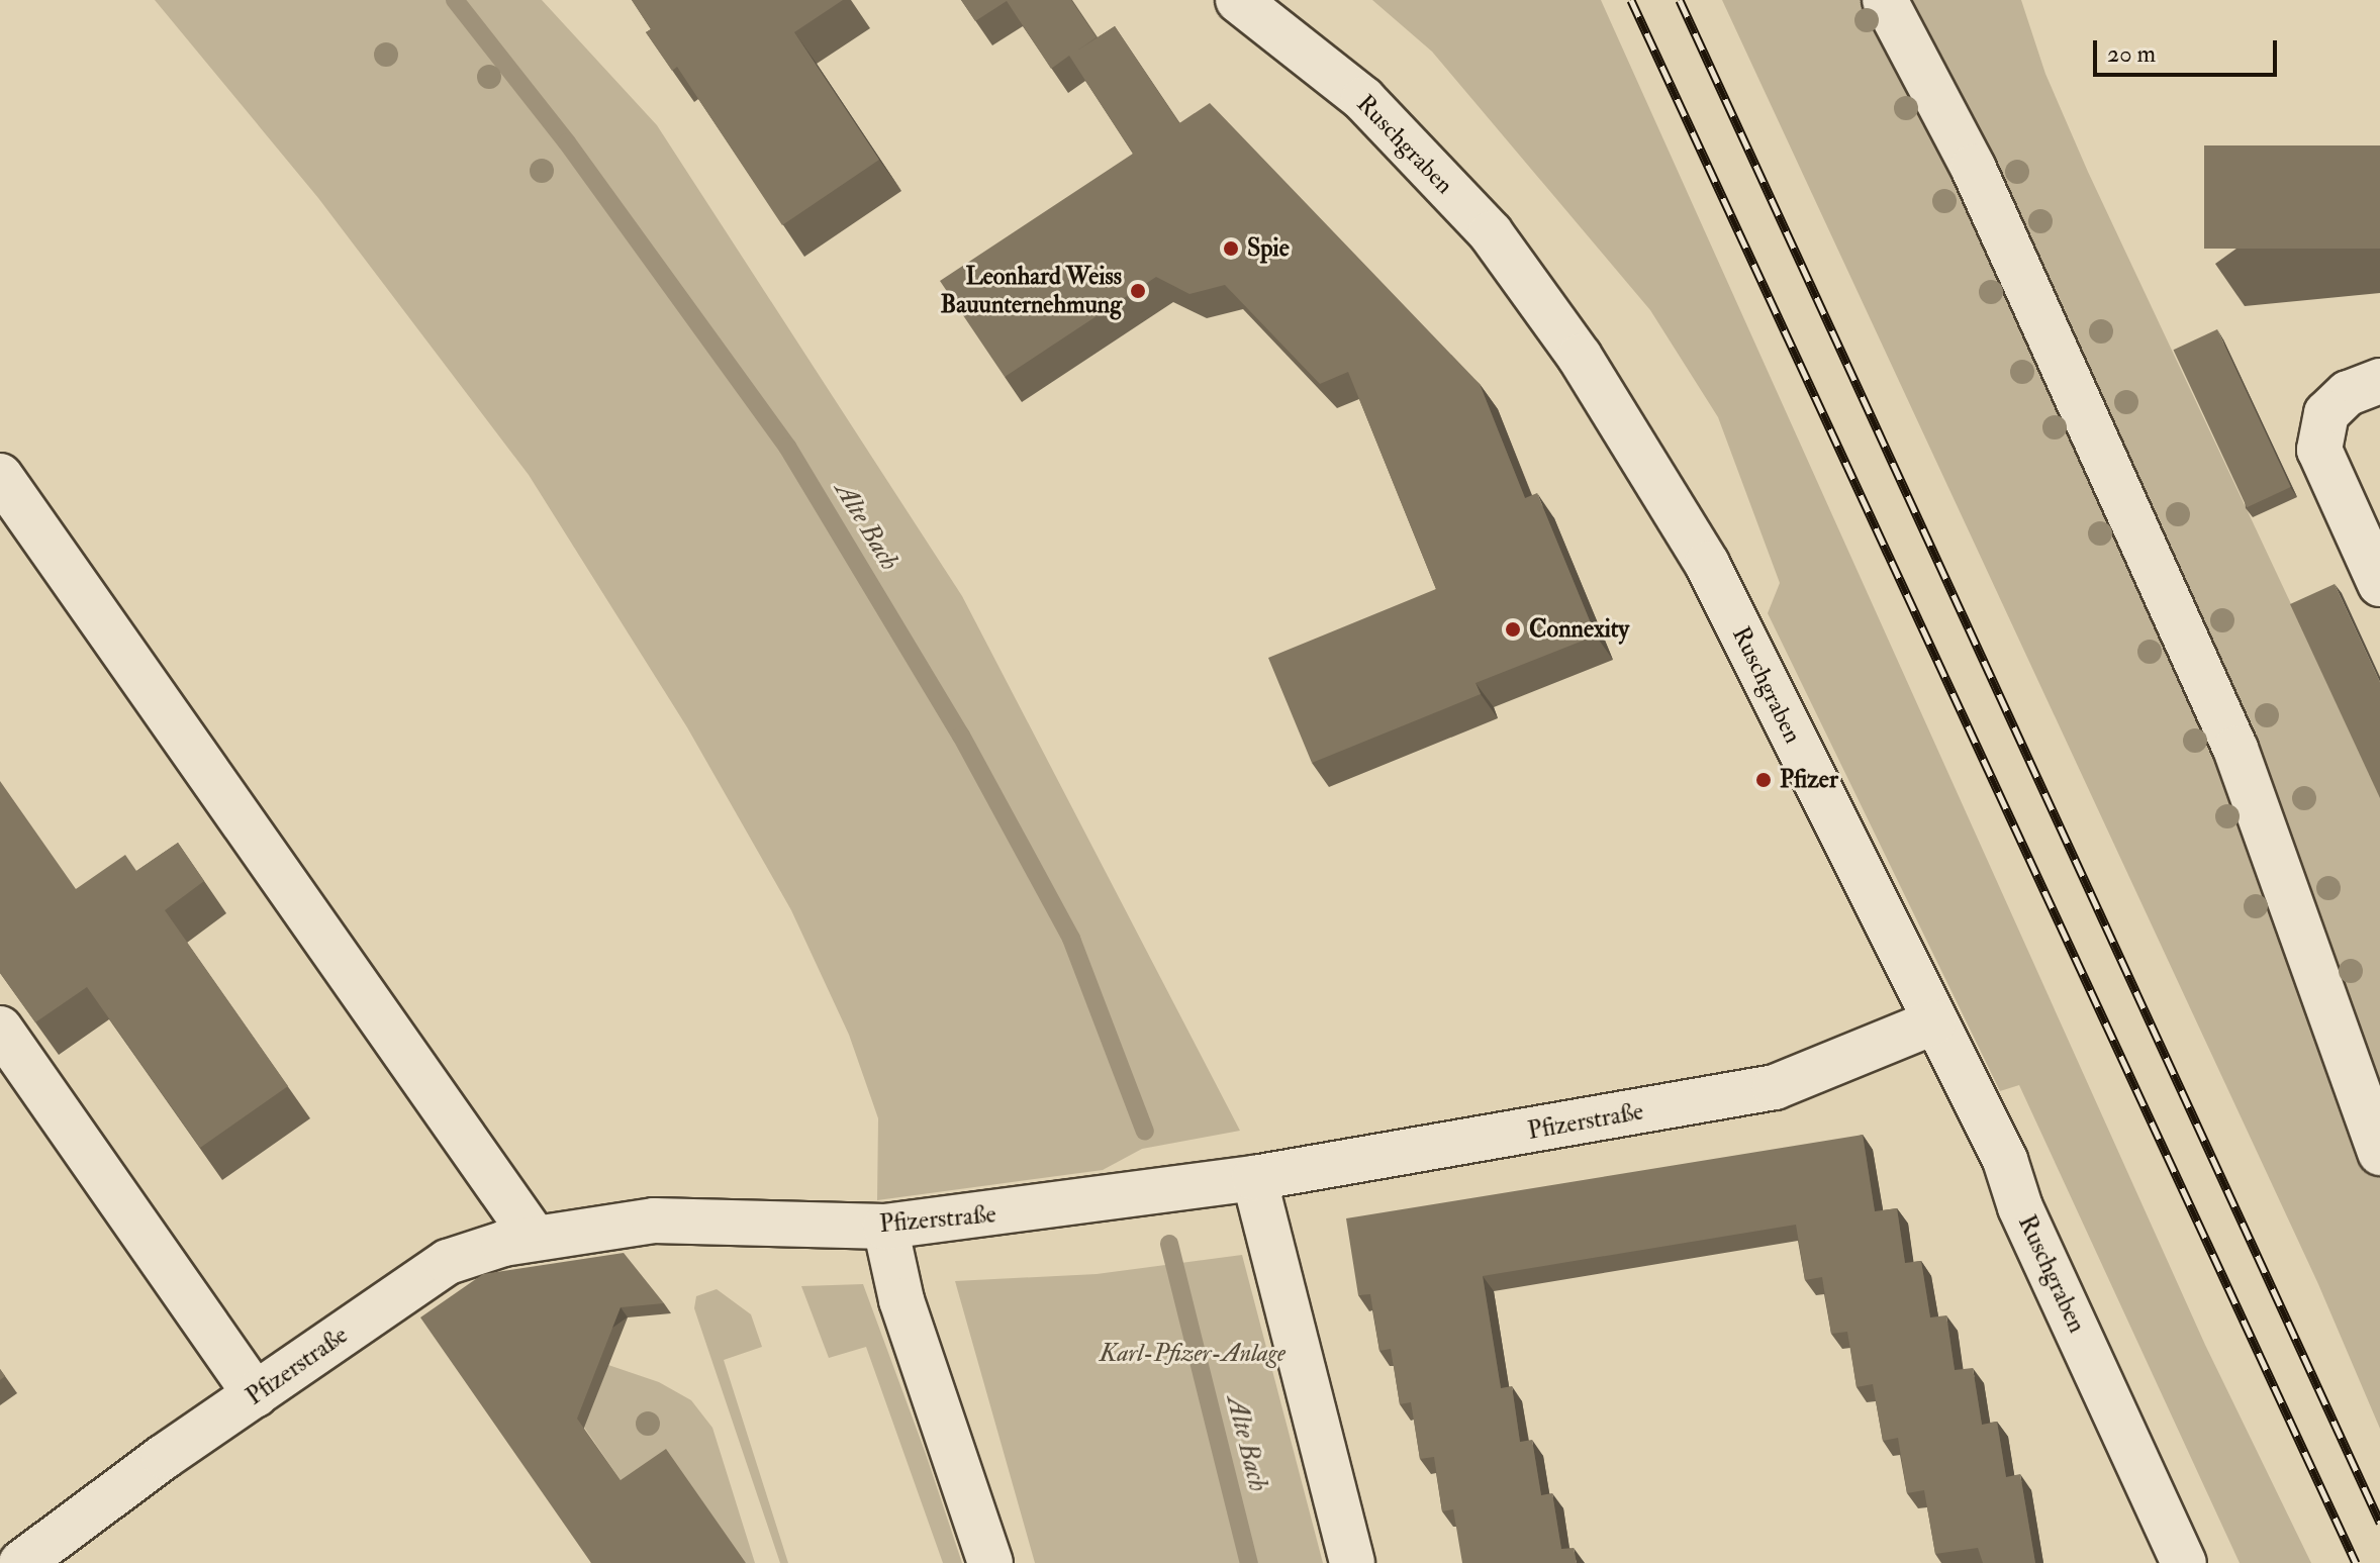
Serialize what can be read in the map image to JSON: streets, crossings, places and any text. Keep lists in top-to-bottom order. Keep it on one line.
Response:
{"streets":{"street":["Ruschgraben","Pfizerstraße"]},"crossings":[["Ruschgraben","Pfizerstraße"]],"water":["Alte Bach"],"parks":["Karl-Pfizer-Anlage"],"places":["Spie","Leonhard Weiss Bauunternehmung","Connexity","Pfizer"],"scale_bar":"20 m"}
